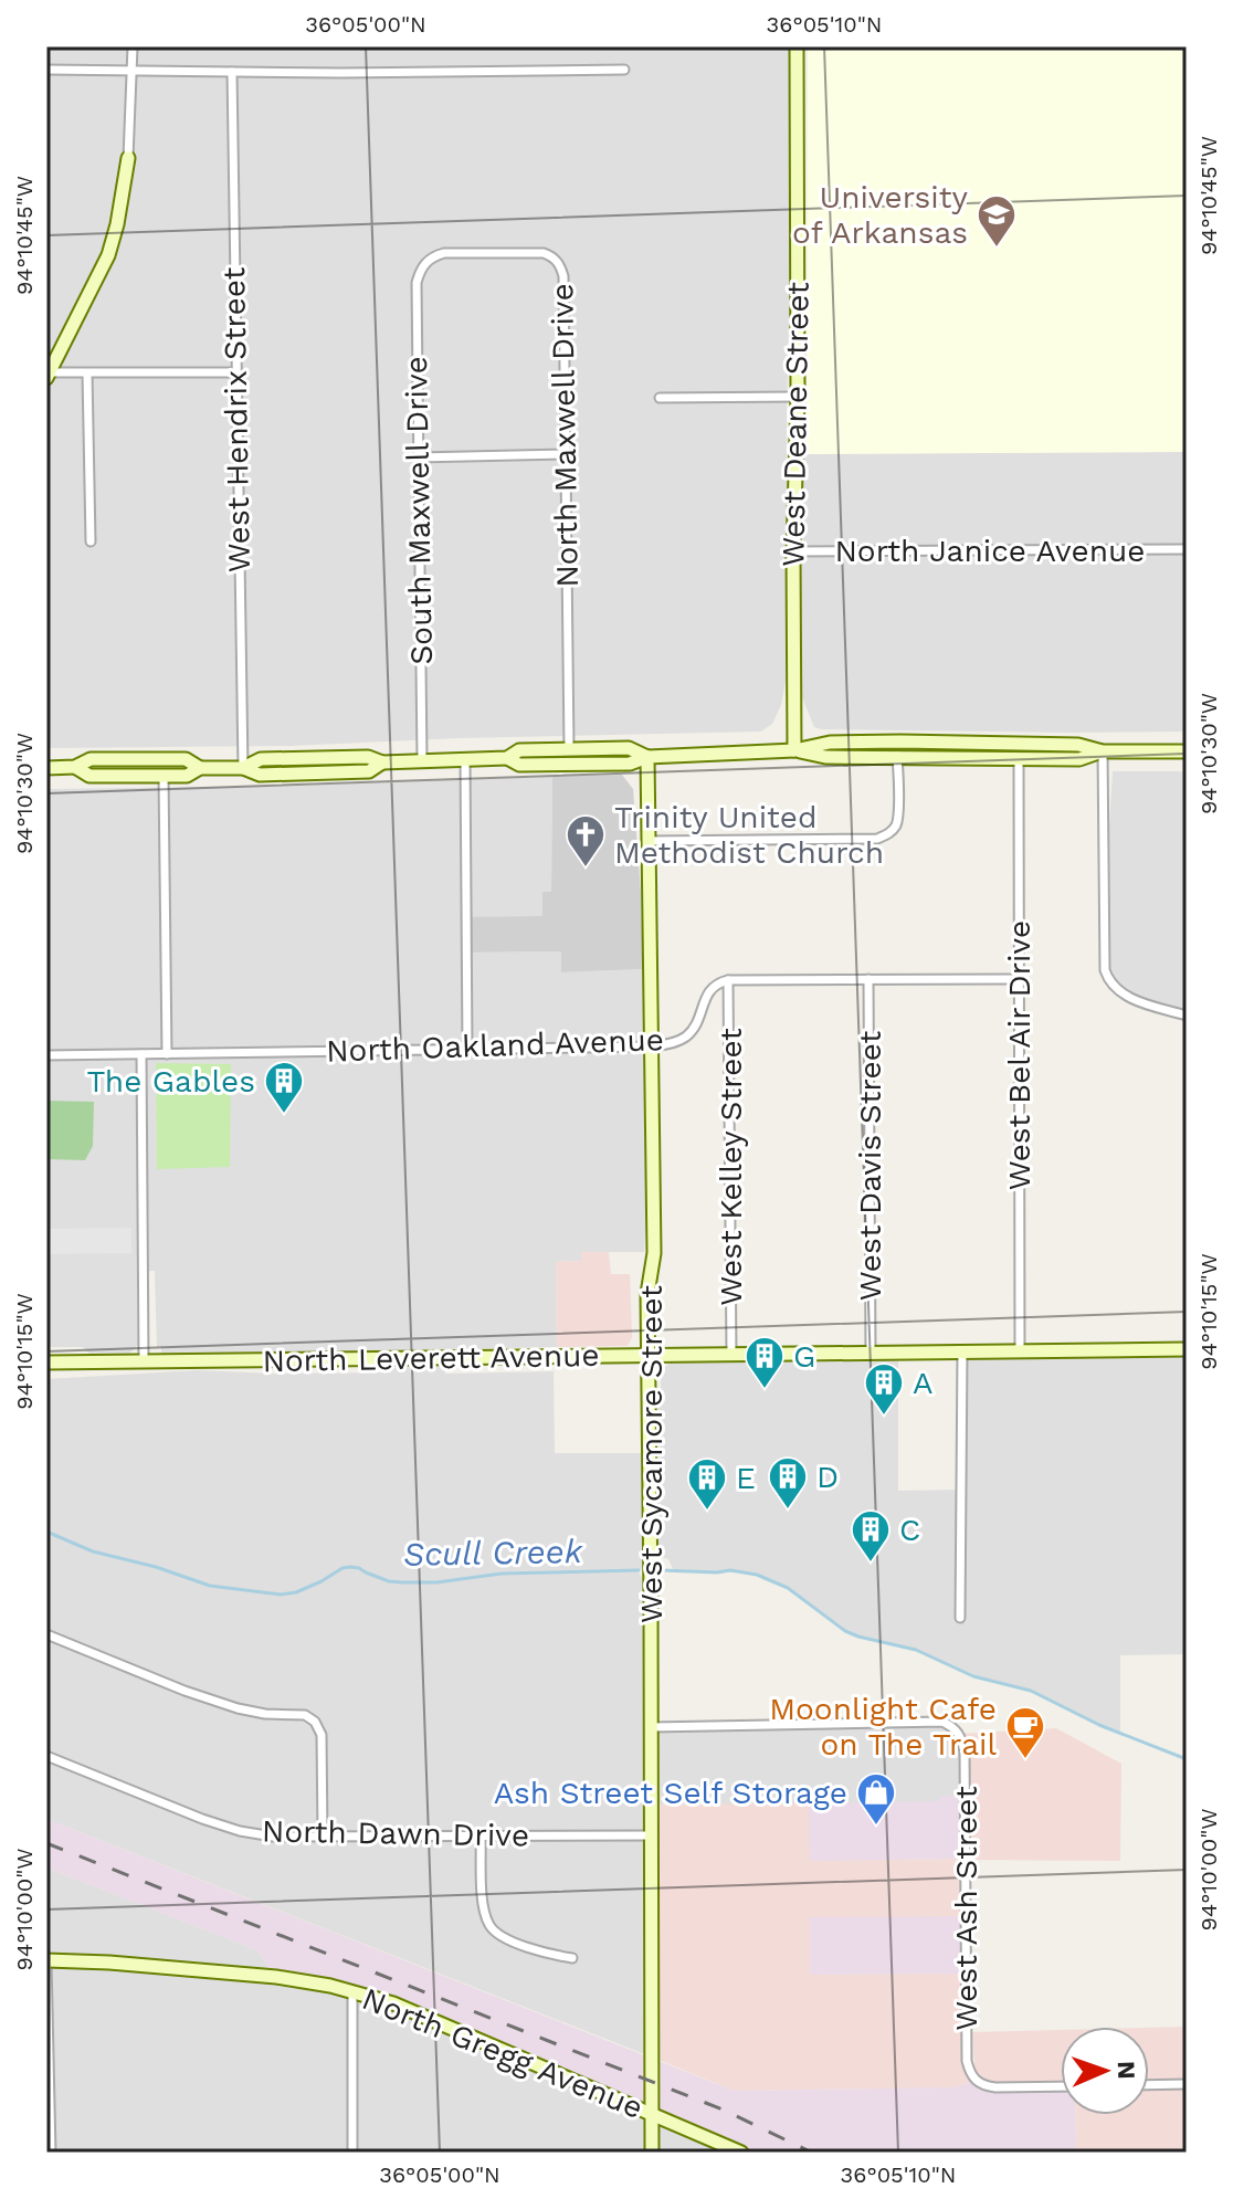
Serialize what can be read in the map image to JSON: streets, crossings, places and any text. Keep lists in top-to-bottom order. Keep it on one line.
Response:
{"streets":{"street":["West Hendrix Street","West Deane Street","North Maxwell Drive","South Maxwell Drive","North Janice Avenue","North Oakland Avenue","West Bel Air Drive","West Davis Street","West Kelley Street","North Leverett Avenue","West Sycamore Street","North Dawn Drive","West Ash Street","North Gregg Avenue"]},"crossings":[["West Deane Street","North Janice Avenue"],["North Maxwell Drive","South Maxwell Drive"],["North Oakland Avenue","West Kelley Street"],["North Oakland Avenue","West Sycamore Street"],["West Bel Air Drive","North Leverett Avenue"],["West Davis Street","North Leverett Avenue"],["West Kelley Street","North Leverett Avenue"],["North Leverett Avenue","West Sycamore Street"],["West Sycamore Street","North Dawn Drive"],["West Sycamore Street","West Ash Street"],["West Sycamore Street","North Gregg Avenue"]],"water":["Scull Creek"],"places":{"school or university":["University of Arkansas"],"church":["Trinity United Methodist Church"],"building":["The Gables","G","A","D","E","C"],"cafe":["Moonlight Cafe on The Trail"],"shop":["Ash Street Self Storage"]},"north":"right","coordinates":["36°05'00\"N","36°05'10\"N","94°10'45\"W","94°10'30\"W","94°10'15\"W","94°10'00\"W"]}
